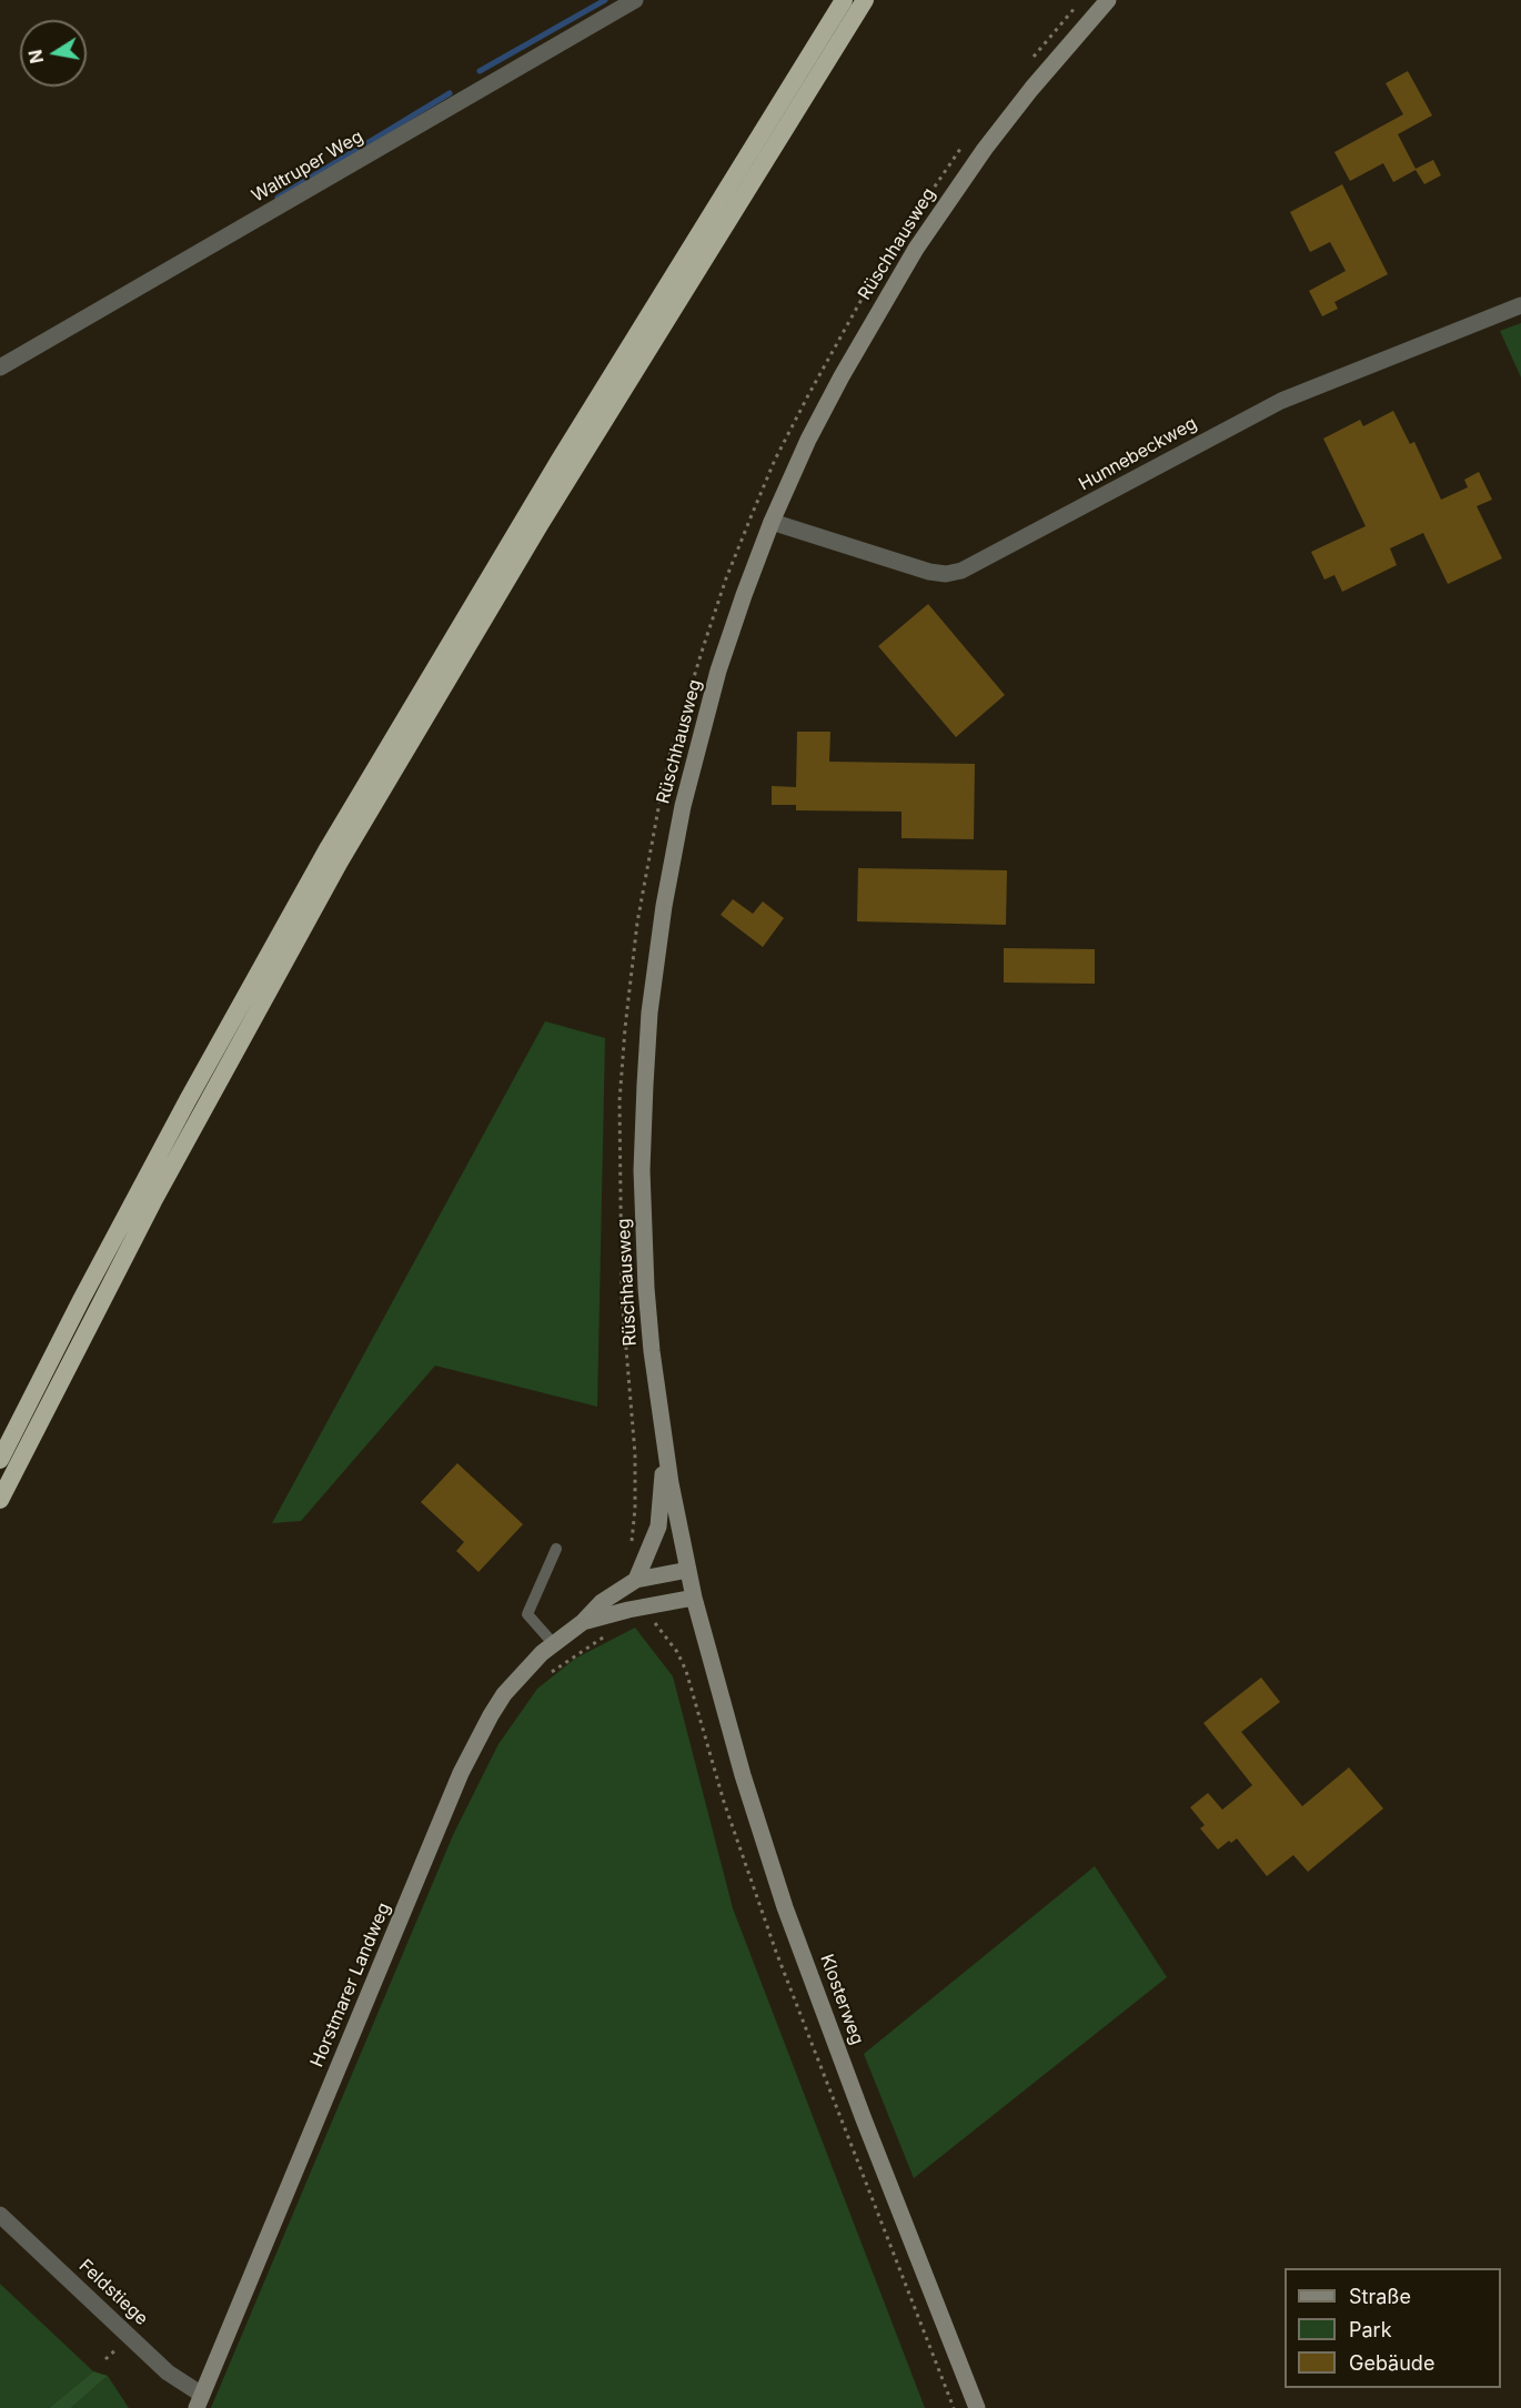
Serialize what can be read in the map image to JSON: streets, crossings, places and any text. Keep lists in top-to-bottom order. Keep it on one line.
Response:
{"streets":{"main road":["Rüschhausweg","Horstmarer Landweg","Klosterweg"],"street":["Waltruper Weg","Hunnebeckweg","Feldstiege"]},"crossings":[["Rüschhausweg","Hunnebeckweg"],["Rüschhausweg","Horstmarer Landweg"],["Rüschhausweg","Klosterweg"],["Horstmarer Landweg","Klosterweg"],["Horstmarer Landweg","Feldstiege"]],"legend":["Straße","Park","Gebäude"],"north":"left"}
